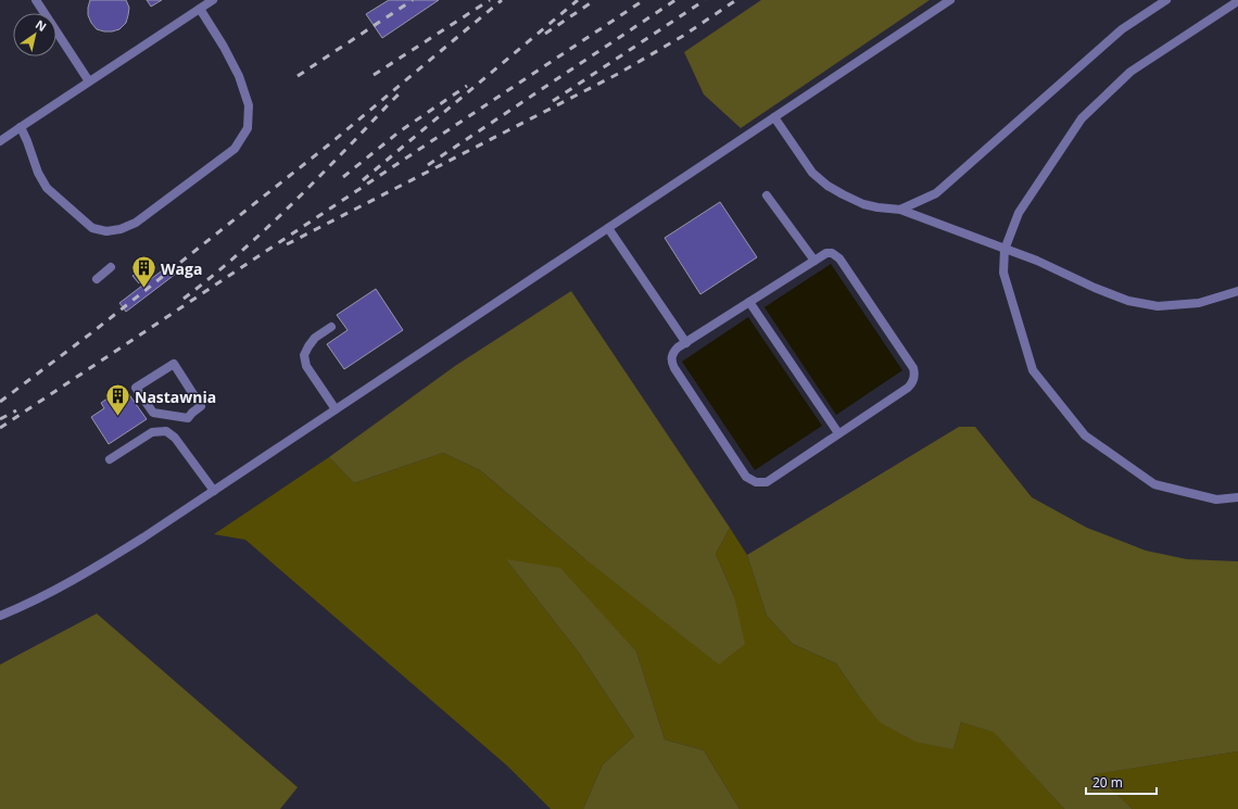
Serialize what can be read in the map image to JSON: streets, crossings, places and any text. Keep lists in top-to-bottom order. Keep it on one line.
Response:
{"places":{"building":["Waga","Nastawnia"]},"scale_bar":"20 m","north":"top right"}
